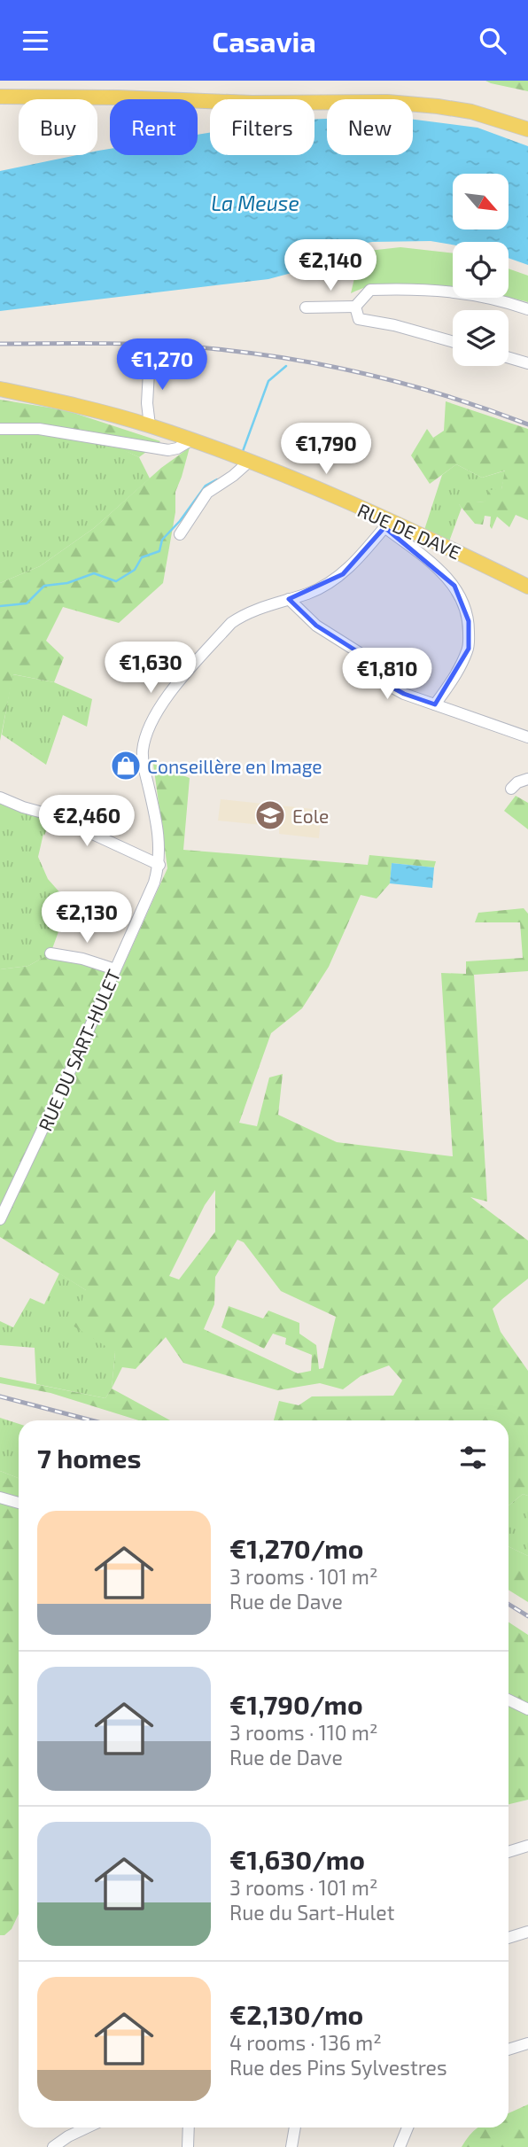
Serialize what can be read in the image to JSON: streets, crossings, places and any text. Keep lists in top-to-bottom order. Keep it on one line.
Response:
{"streets":{"main road":["RUE DE DAVE"],"street":["RUE DU SART-HULET"]},"crossings":[["RUE DE DAVE","RUE DU SART-HULET"]],"water":["La Meuse"],"places":{"shop":["Conseillère en Image"],"school or university":["Eole"]},"north":"bottom right","page":{"header":"Casavia","chip":["Buy","Rent","Filters","New"],"price":["€2,140","€1,270","€1,790","€1,630","€1,810","€2,460","€2,130"],"heading":"7 homes","list":[{"name":"€1,270/mo","note":"3 rooms · 101 m² · Rue de Dave"},{"name":"€1,790/mo","note":"3 rooms · 110 m² · Rue de Dave"},{"name":"€1,630/mo","note":"3 rooms · 101 m² · Rue du Sart-Hulet"},{"name":"€2,130/mo","note":"4 rooms · 136 m² · Rue des Pins Sylvestres"}]}}
